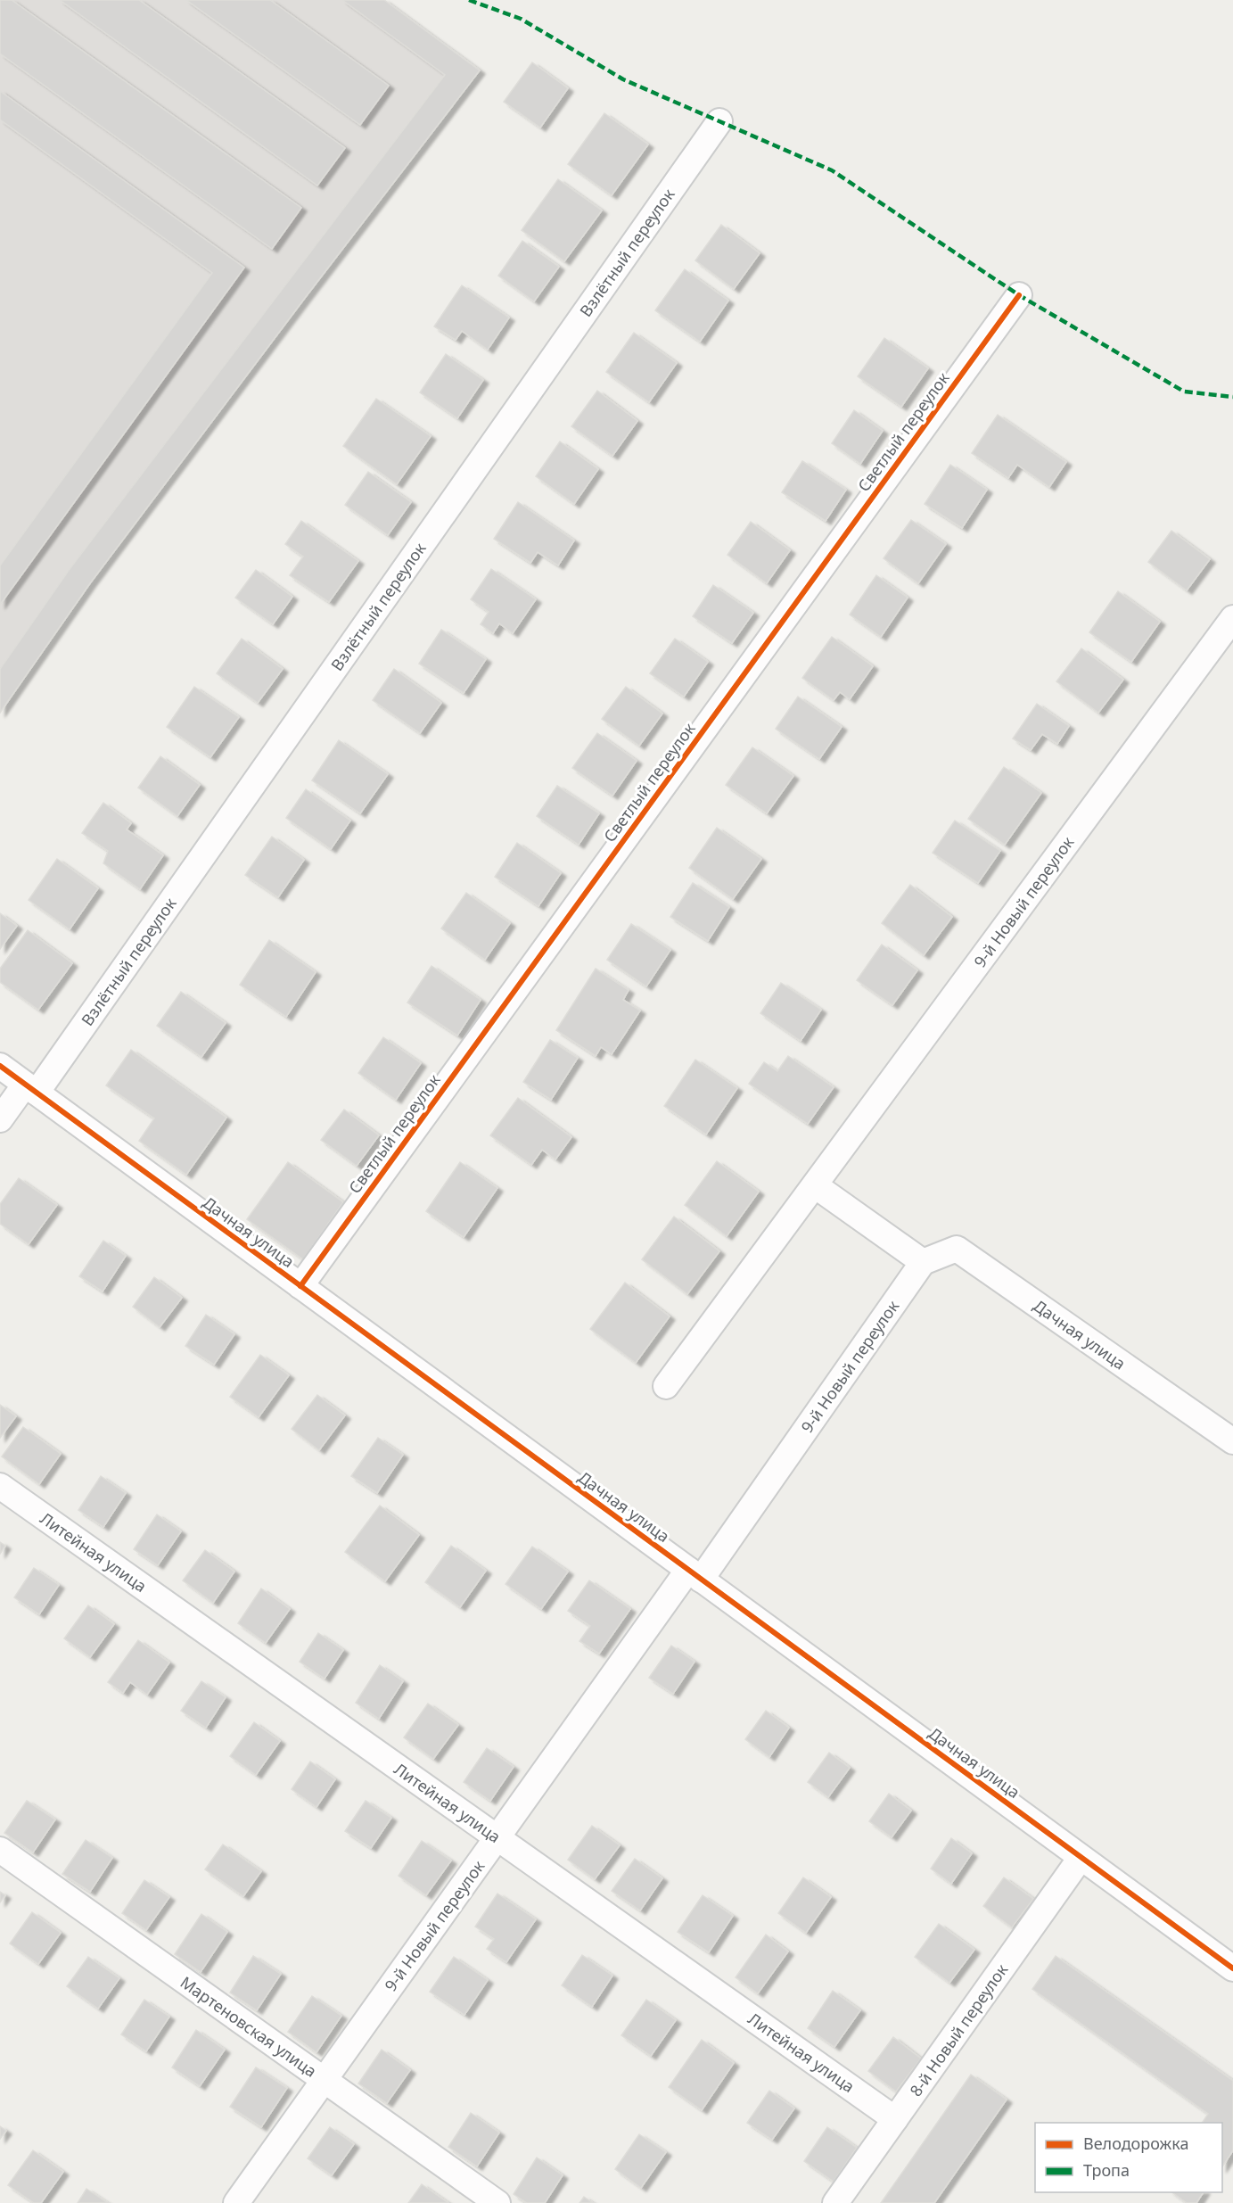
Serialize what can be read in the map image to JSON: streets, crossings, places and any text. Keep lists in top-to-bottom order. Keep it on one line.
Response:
{"streets":{"street":["Взлётный переулок","Светлый переулок","9-й Новый переулок","Дачная улица","Литейная улица","Мартеновская улица","8-й Новый переулок"]},"crossings":[["Взлётный переулок","Дачная улица"],["Светлый переулок","Дачная улица"],["9-й Новый переулок","Дачная улица"],["9-й Новый переулок","Литейная улица"],["9-й Новый переулок","Мартеновская улица"],["Дачная улица","8-й Новый переулок"],["Литейная улица","8-й Новый переулок"]],"legend":["Велодорожка","Тропа"]}
